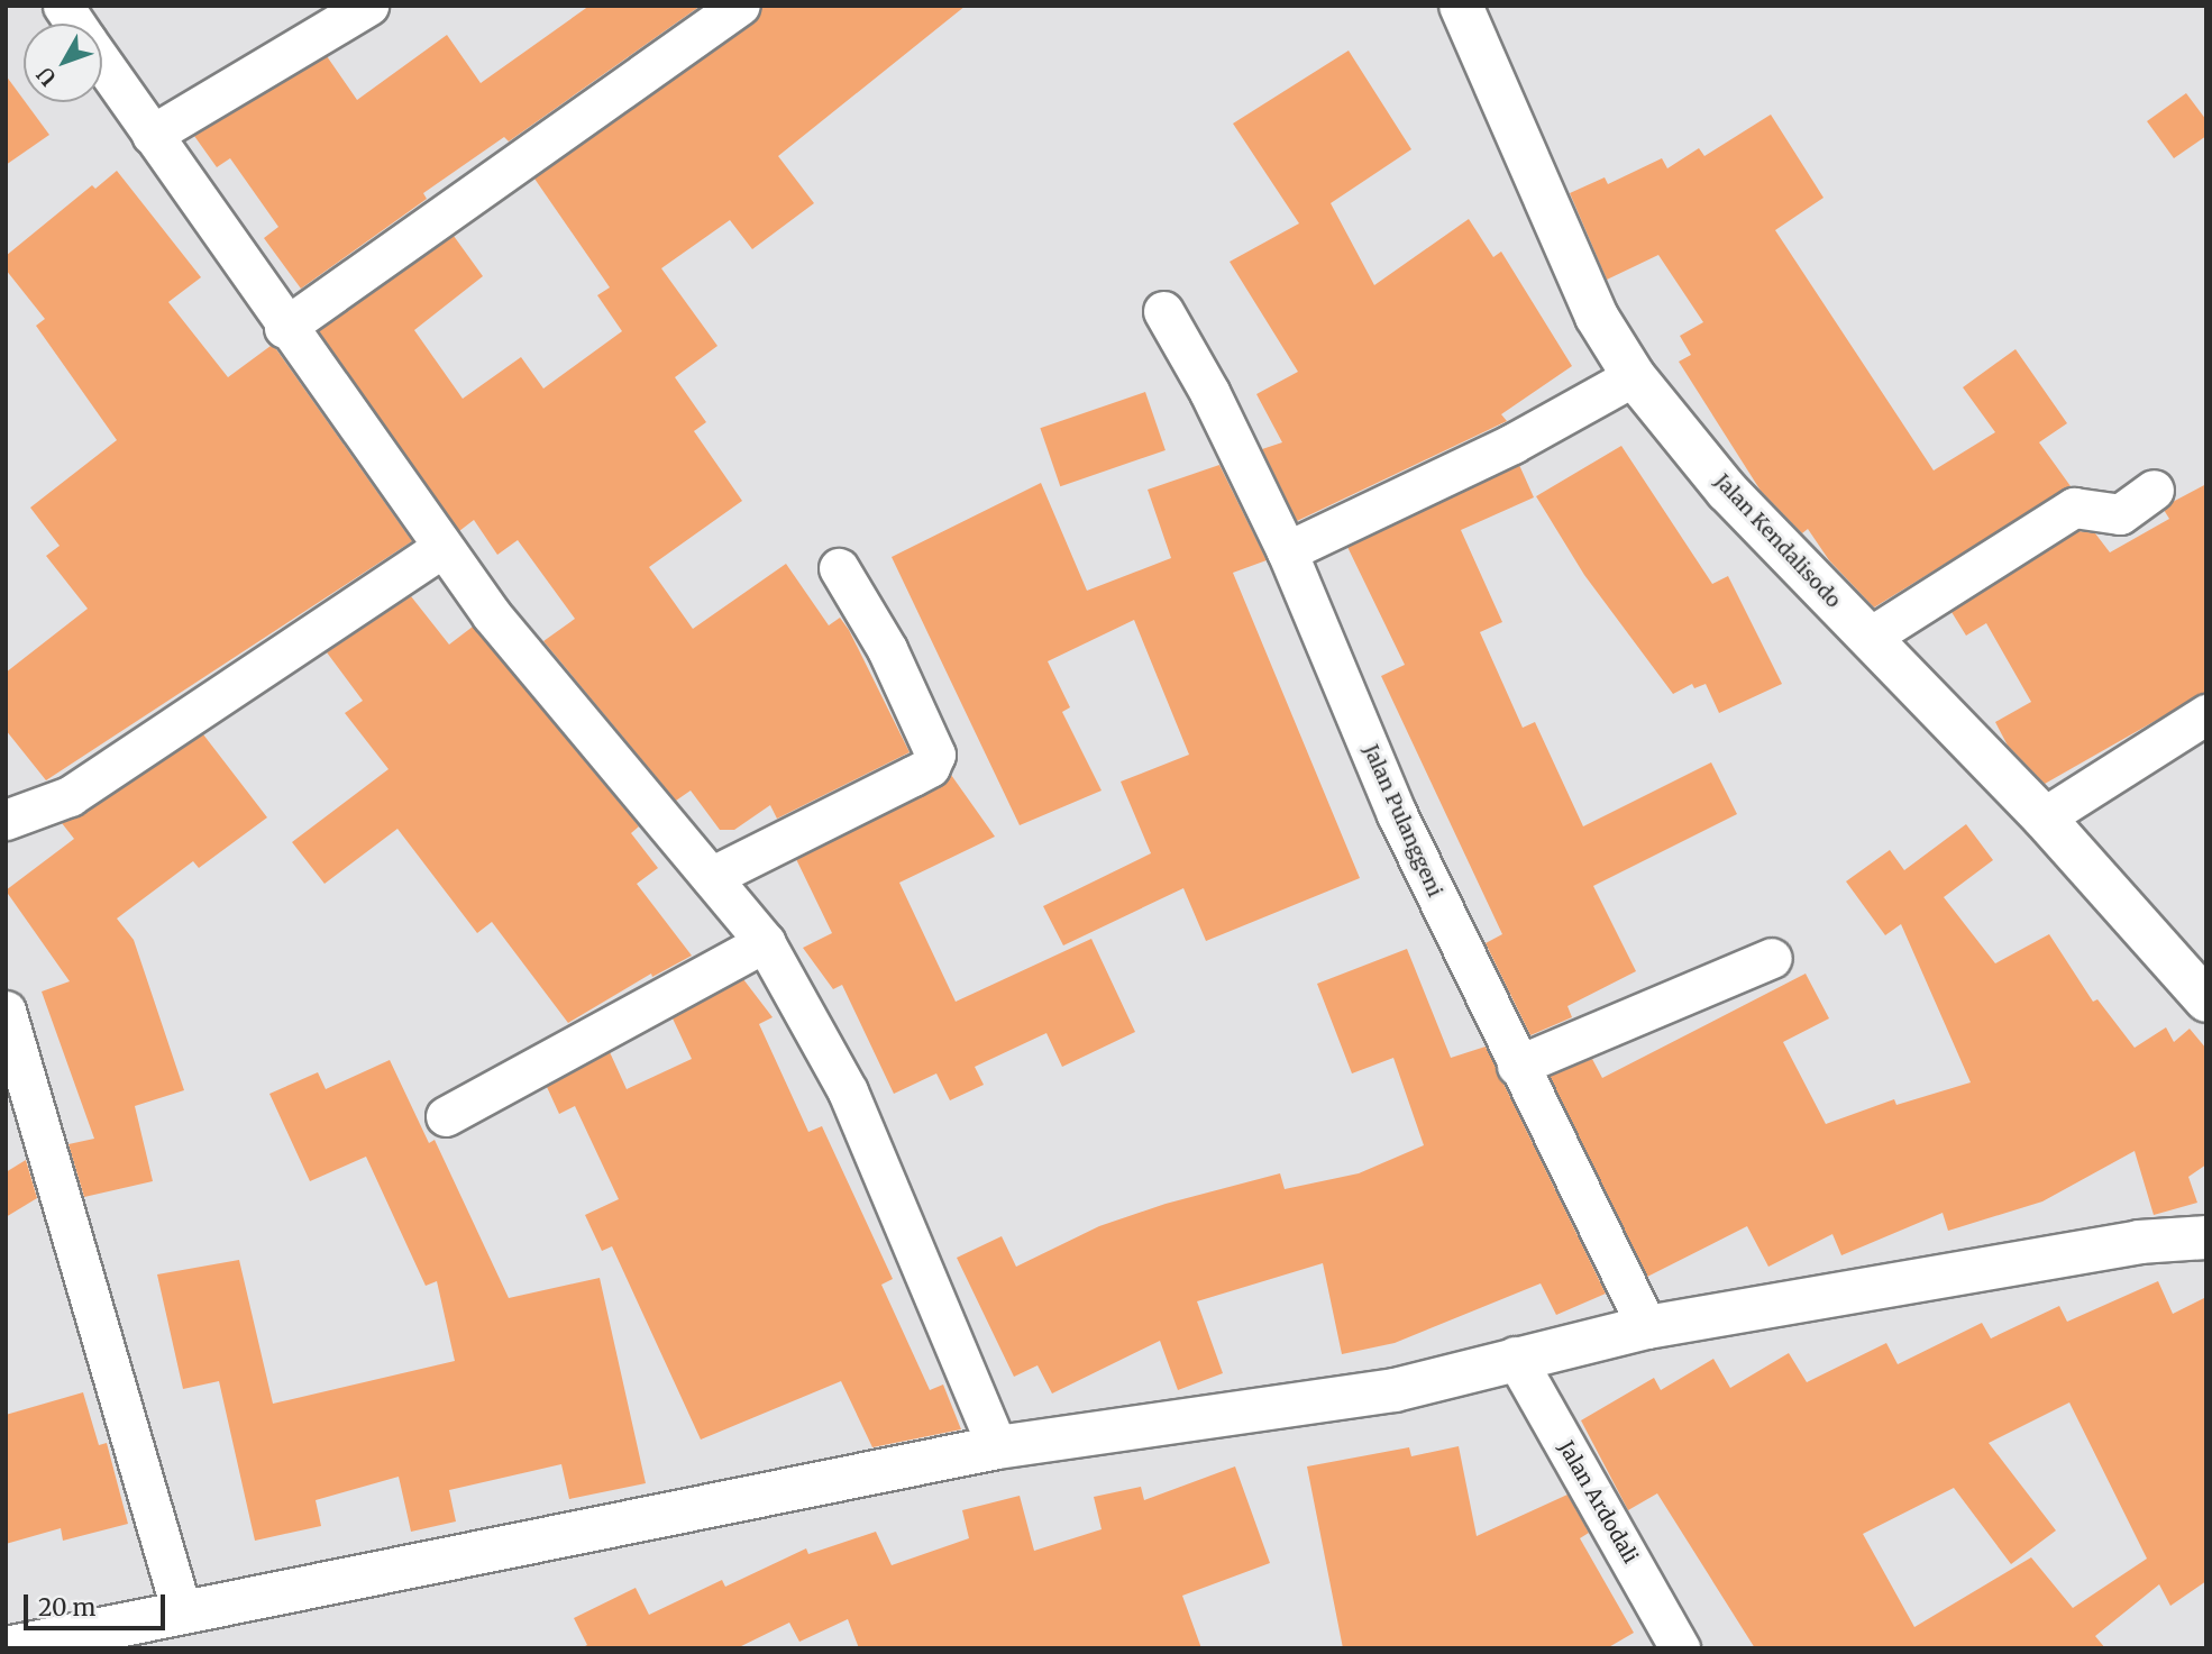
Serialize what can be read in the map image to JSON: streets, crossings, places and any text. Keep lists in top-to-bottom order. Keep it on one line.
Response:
{"streets":{"street":["Jalan Kendalisodo","Jalan Pulanggeni","Jalan Ardodali"]},"scale_bar":"20 m","north":"bottom left"}
